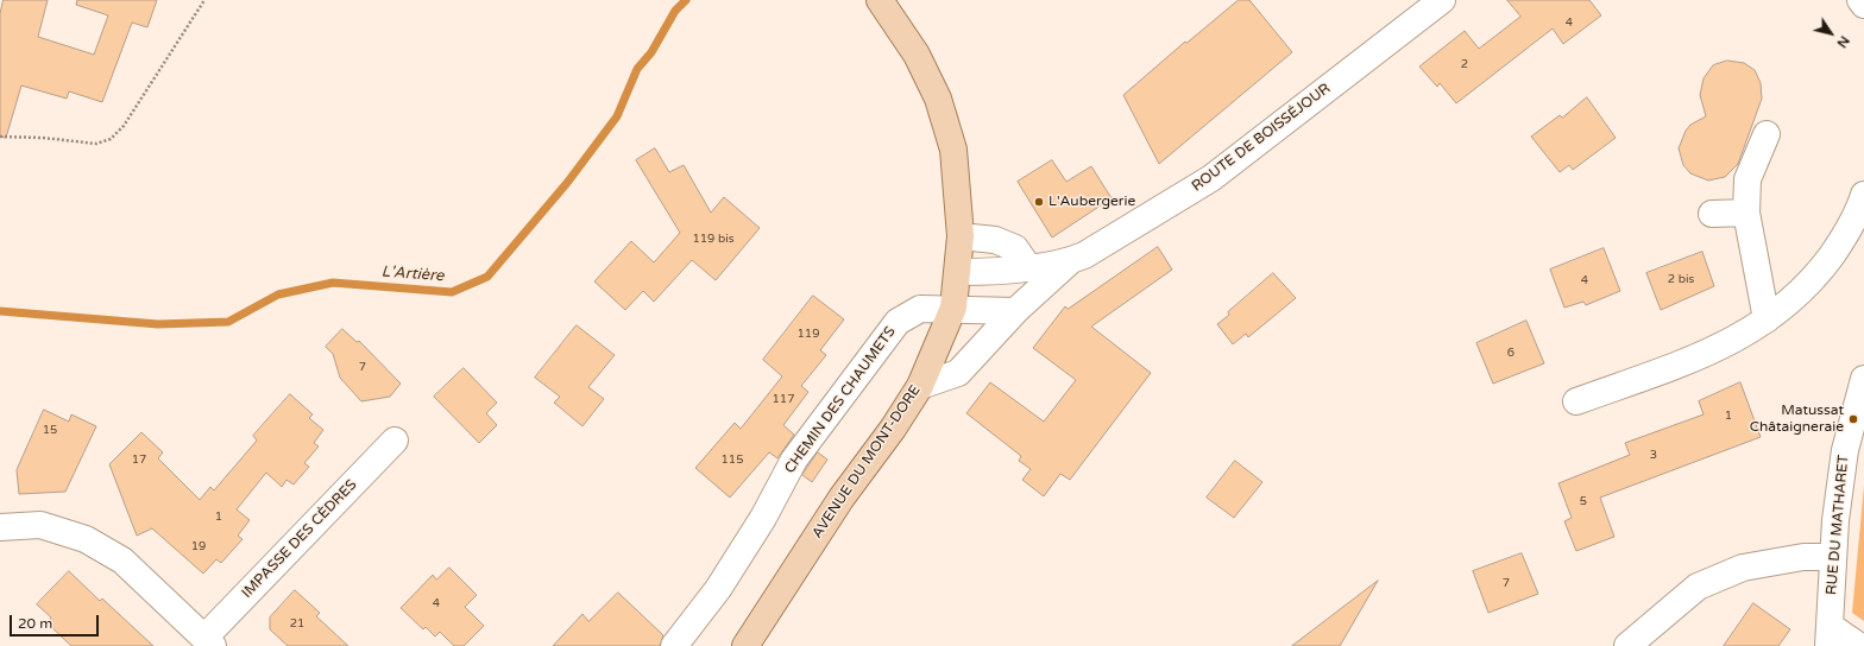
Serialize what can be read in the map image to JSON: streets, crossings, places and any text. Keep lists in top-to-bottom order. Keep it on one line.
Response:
{"streets":{"main road":["AVENUE DU MONT-DORE"],"street":["ROUTE DE BOISSÉJOUR","CHEMIN DES CHAUMETS","RUE DU MATHARET","IMPASSE DES CÈDRES"]},"crossings":[["ROUTE DE BOISSÉJOUR","AVENUE DU MONT-DORE"],["CHEMIN DES CHAUMETS","AVENUE DU MONT-DORE"]],"water":["L'Artière"],"places":["L'Aubergerie","Matussat Châtaigneraie"],"house_numbers":["4","2","119 bis","2 bis","4","119","6","7","117","1","15","3","17","115","5","1","19","7","4","21"],"scale_bar":"20 m","north":"bottom right"}
